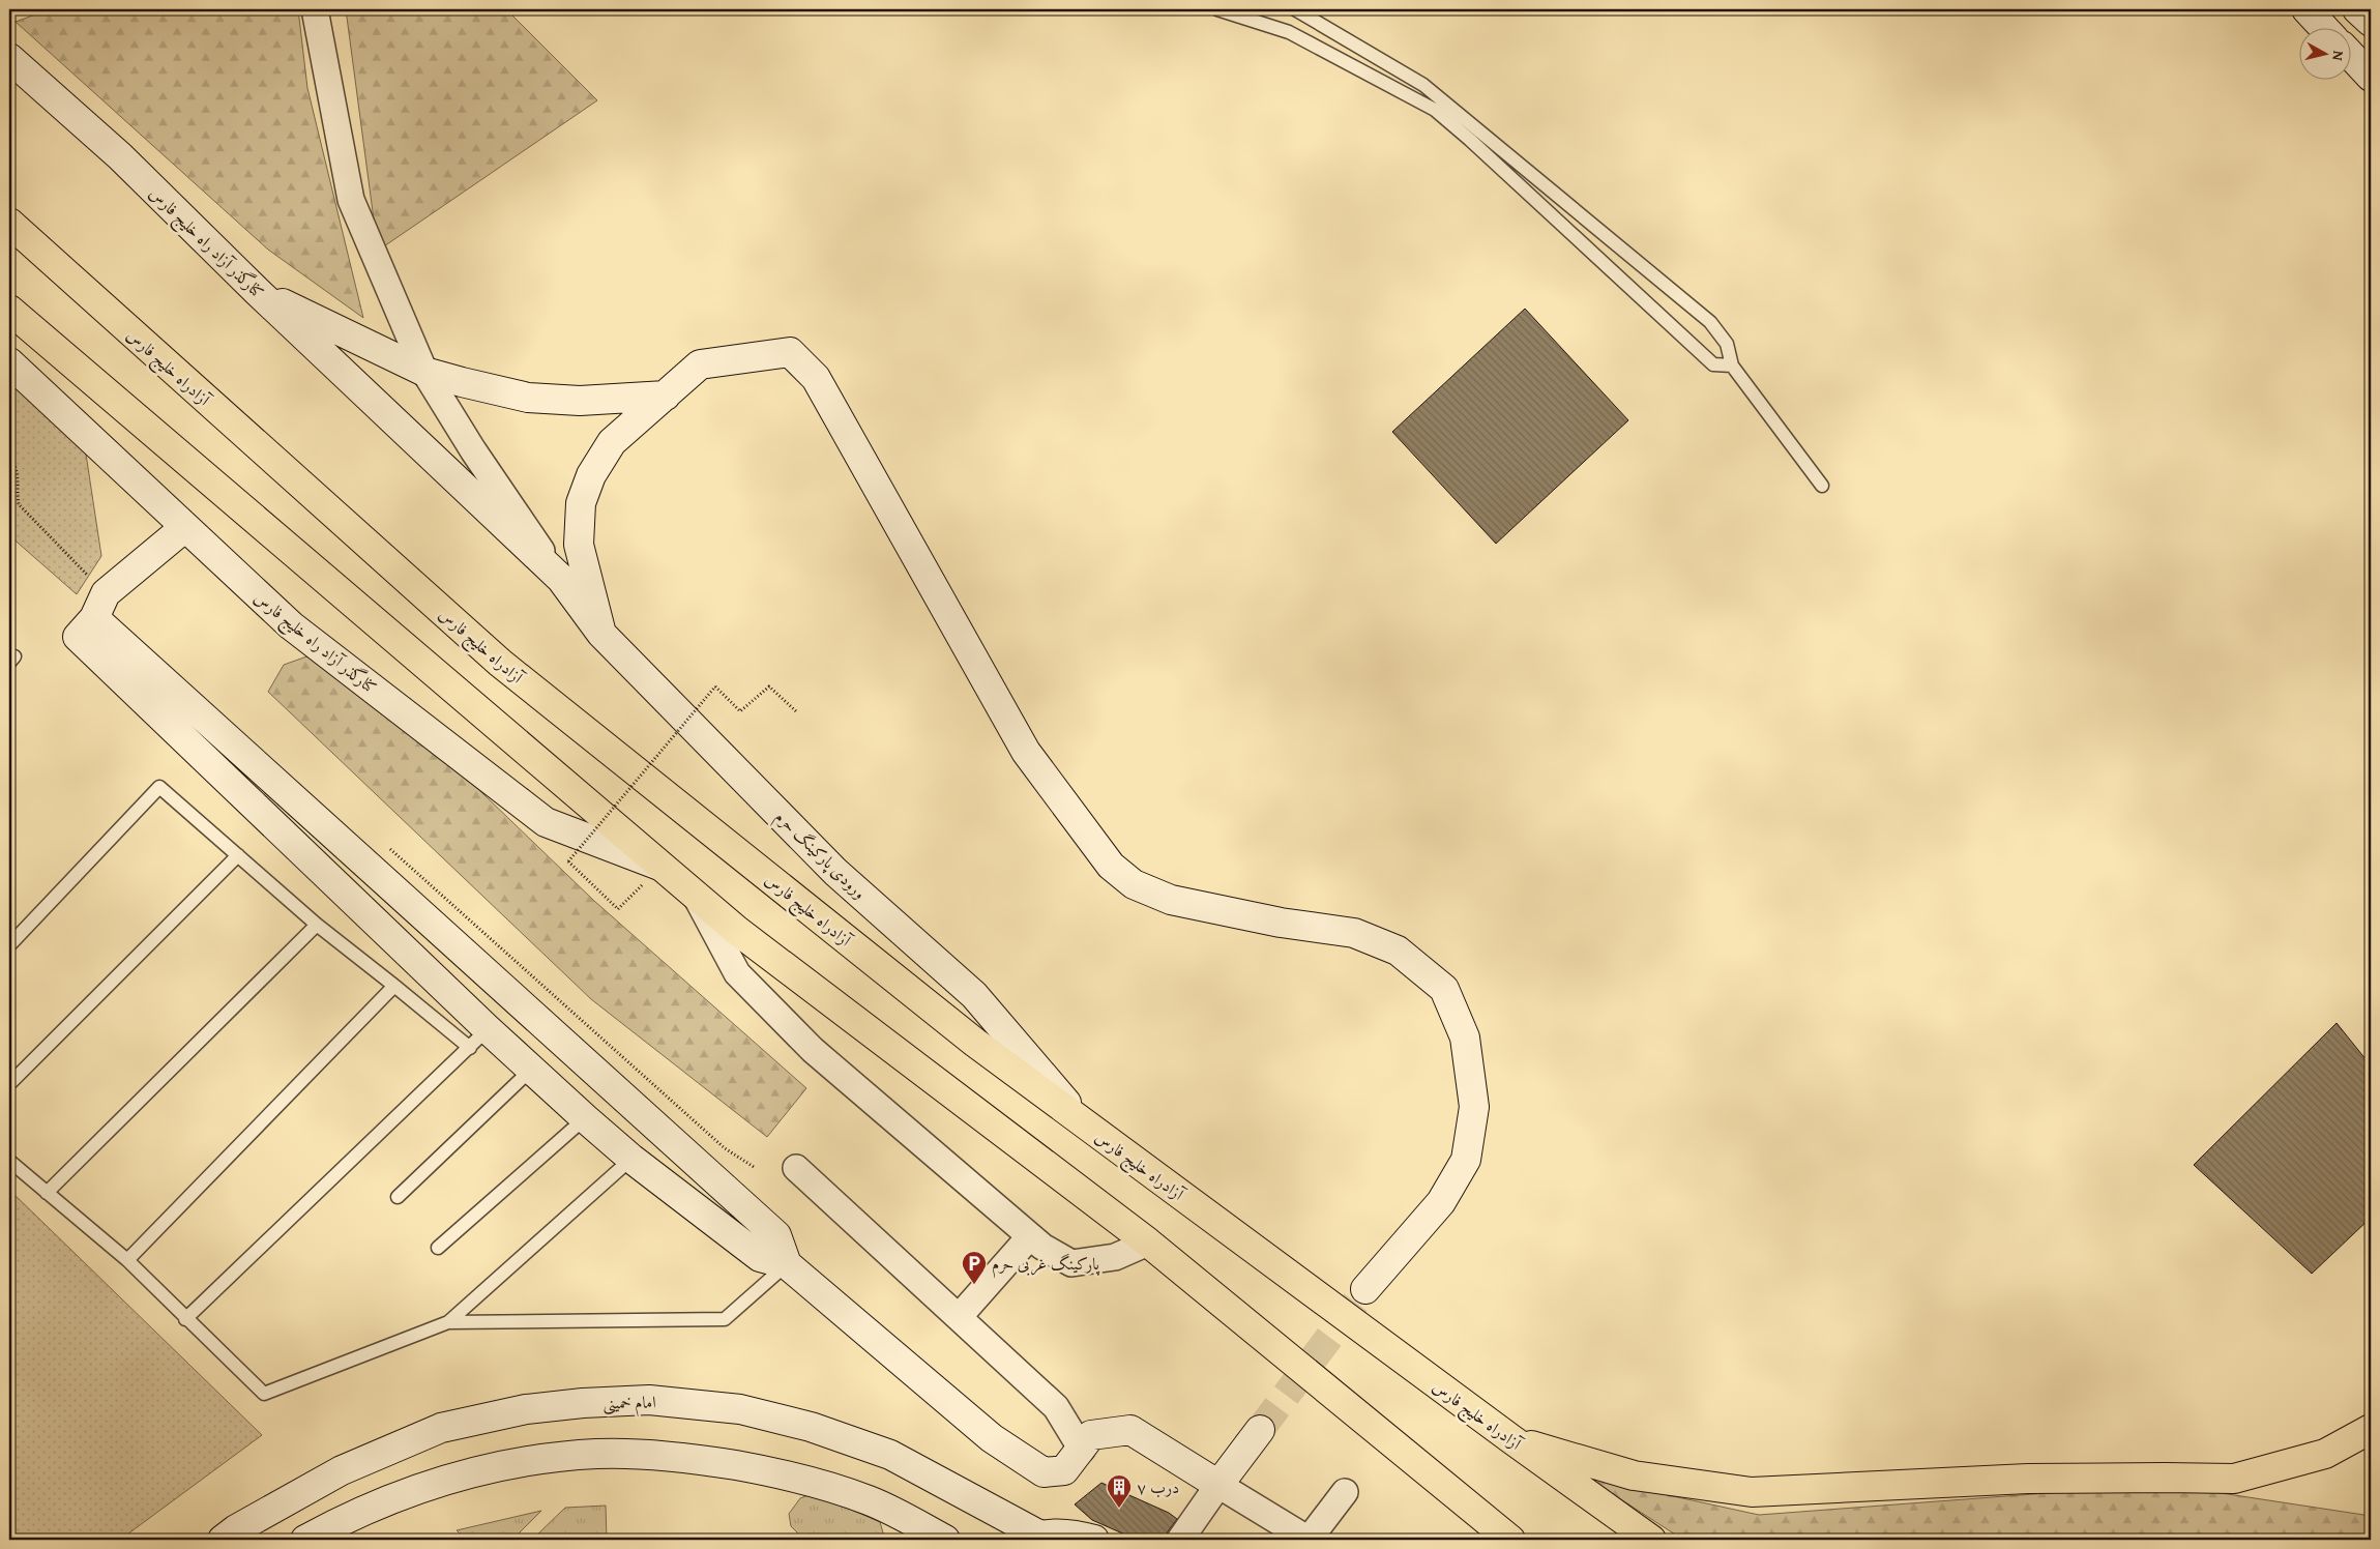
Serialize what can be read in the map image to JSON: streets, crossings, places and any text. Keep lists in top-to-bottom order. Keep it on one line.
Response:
{"streets":{"highway":["آزادراه خلیج فارس"],"street":["کنارگذر آزاد راه خلیج فارس","ورودی پارکینگ حرم","امام خمینی"]},"crossings":[["کنارگذر آزاد راه خلیج فارس","ورودی پارکینگ حرم"],["آزادراه خلیج فارس","ورودی پارکینگ حرم"]],"places":{"parking":["پارکینگ غربی حرم"],"building":["درب ۷"]},"north":"right"}
